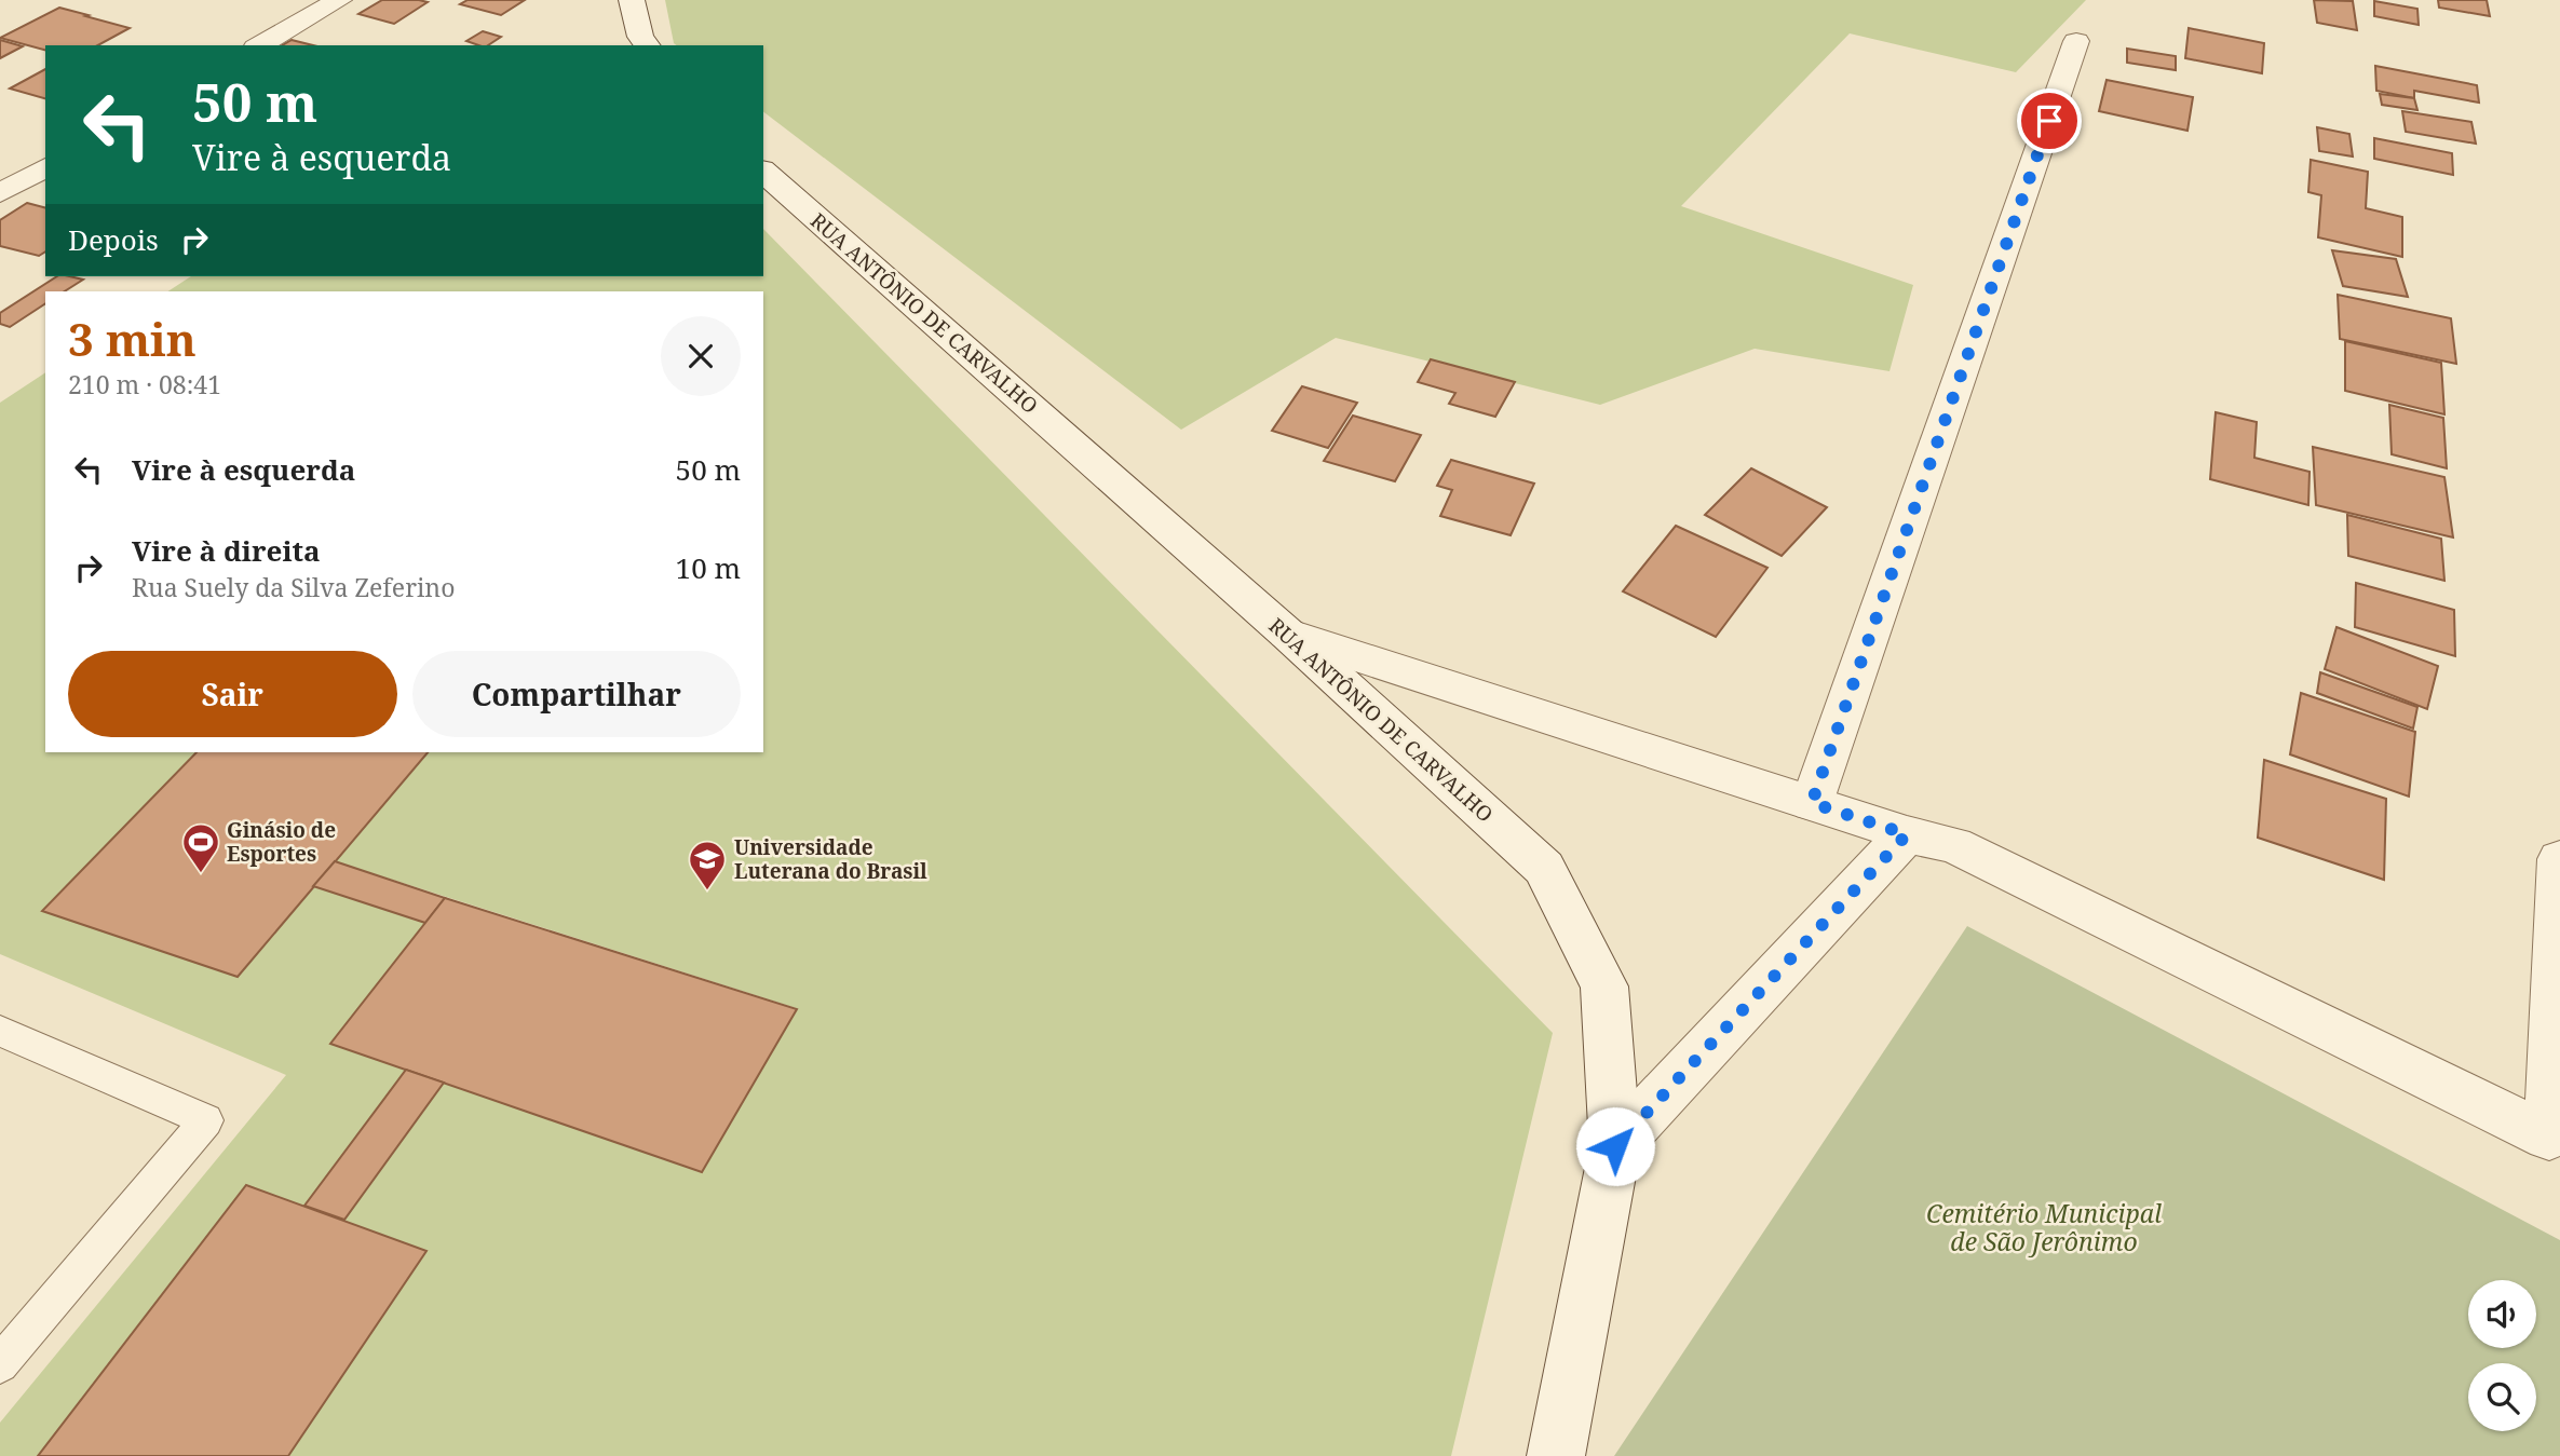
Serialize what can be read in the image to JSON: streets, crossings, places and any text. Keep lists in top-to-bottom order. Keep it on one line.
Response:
{"streets":{"street":["RUA ANTÔNIO DE CARVALHO"]},"parks":["Cemitério Municipal de São Jerônimo"],"places":{"sports":["Ginásio de Esportes"],"school or university":["Universidade Luterana do Brasil"]},"page":{"turn":["50 m","Vire à esquerda"],"then":"Depois","heading":["3 min","210 m · 08:41"],"list":[{"name":"Vire à esquerda","value":"50 m"},{"name":"Vire à direita","note":"Rua Suely da Silva Zeferino","value":"10 m"}],"buttons":["Sair","Compartilhar"]}}
